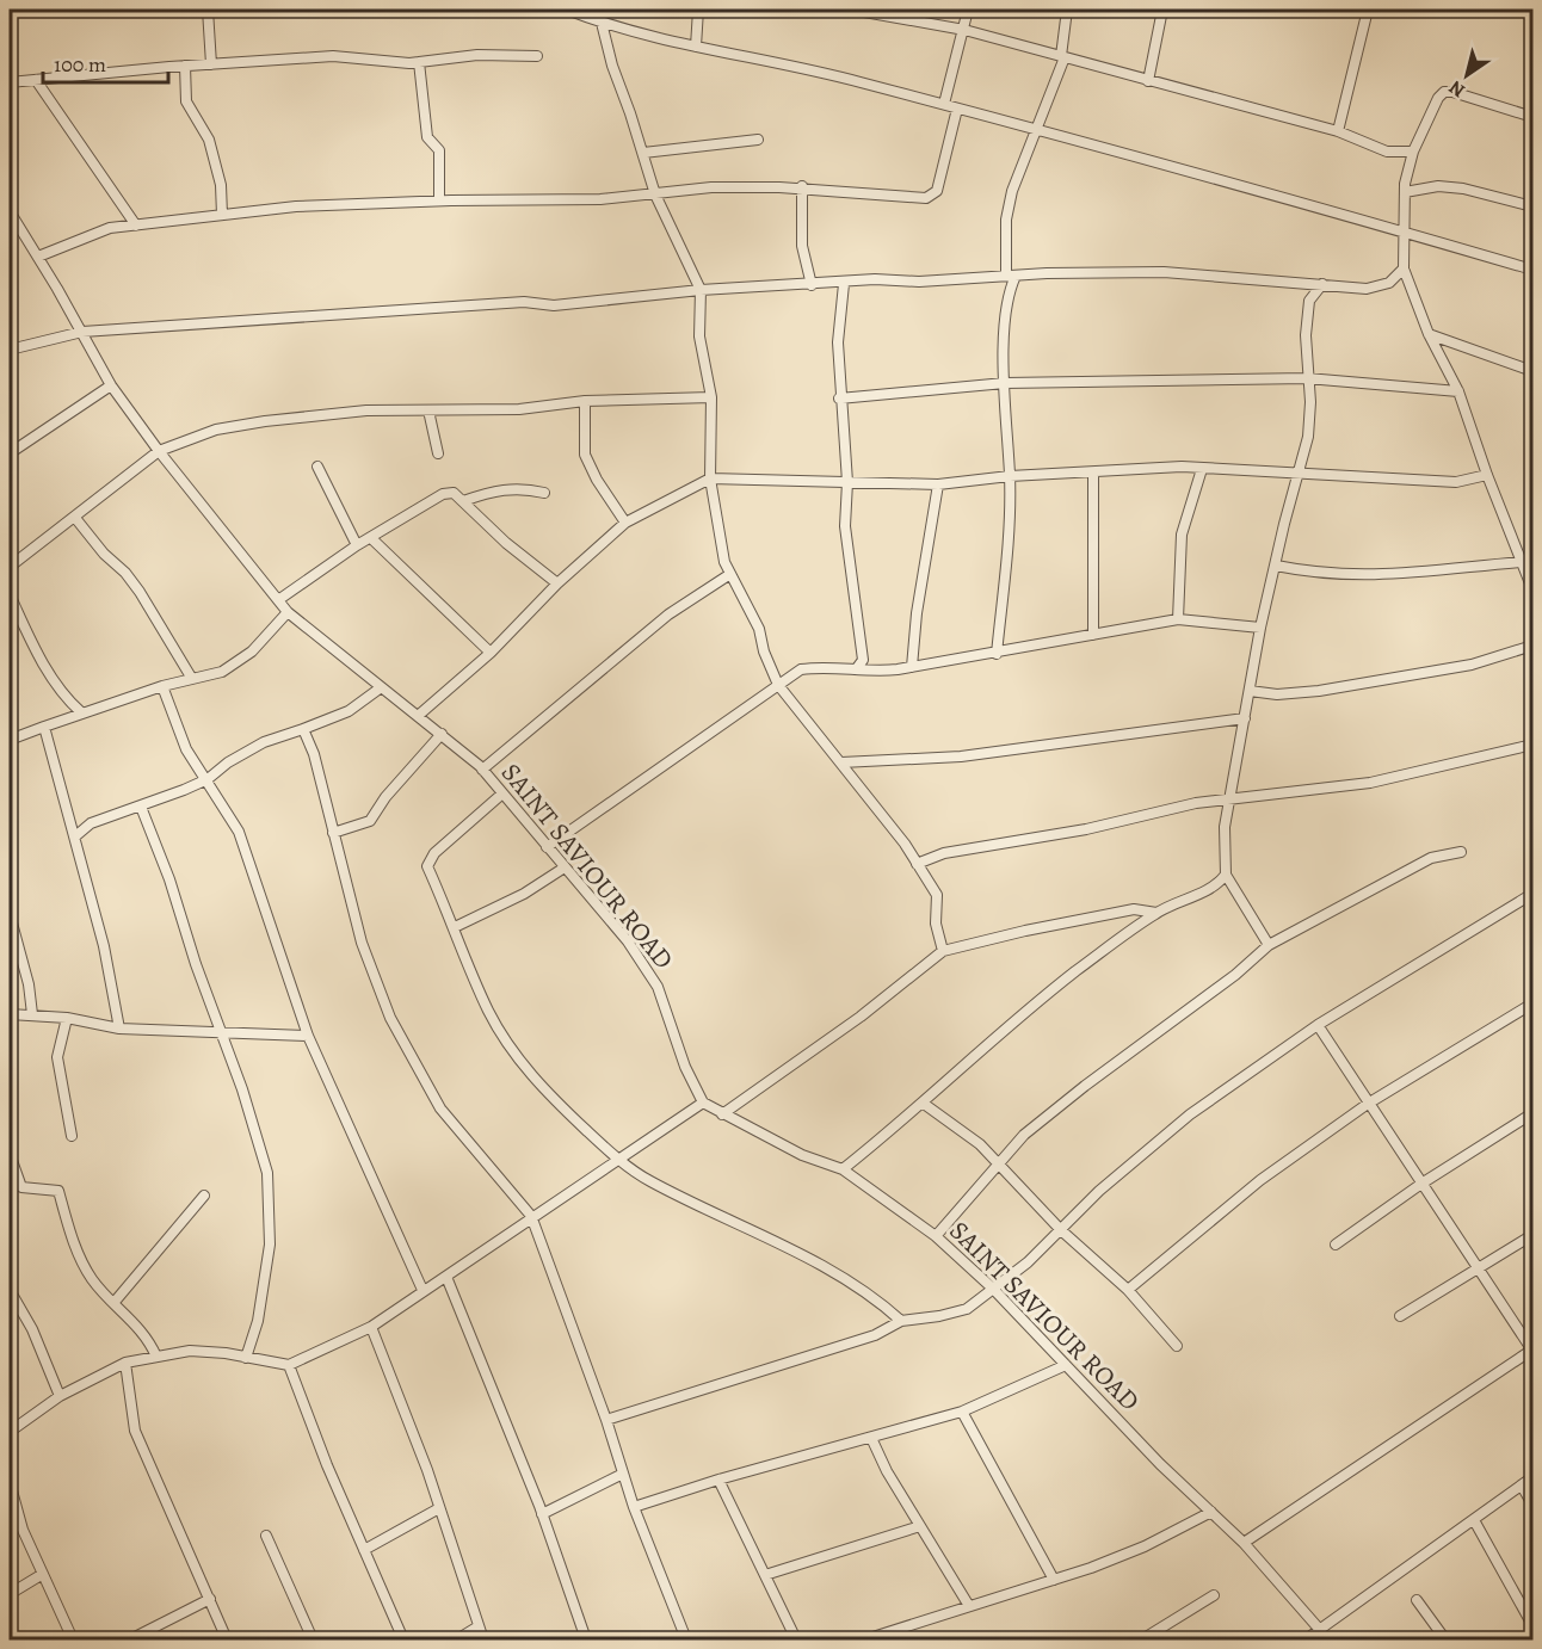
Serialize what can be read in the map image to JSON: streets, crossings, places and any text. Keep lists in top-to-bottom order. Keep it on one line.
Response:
{"streets":{"street":["SAINT SAVIOUR ROAD"]},"scale_bar":"100 m","north":"bottom left"}
